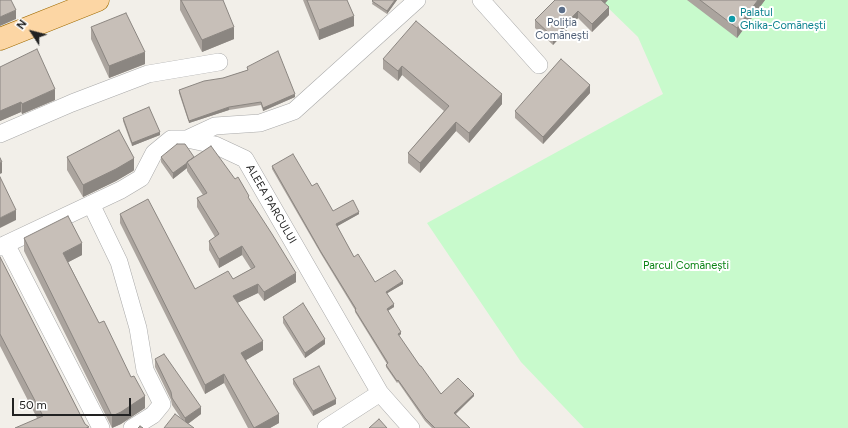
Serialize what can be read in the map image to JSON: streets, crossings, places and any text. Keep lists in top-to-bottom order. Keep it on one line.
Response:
{"streets":{"street":["ALEEA PARCULUI"]},"parks":["Parcul Comănești"],"places":["Poliția Comănești","Palatul Ghika-Comănești"],"scale_bar":"50 m","north":"top left"}
